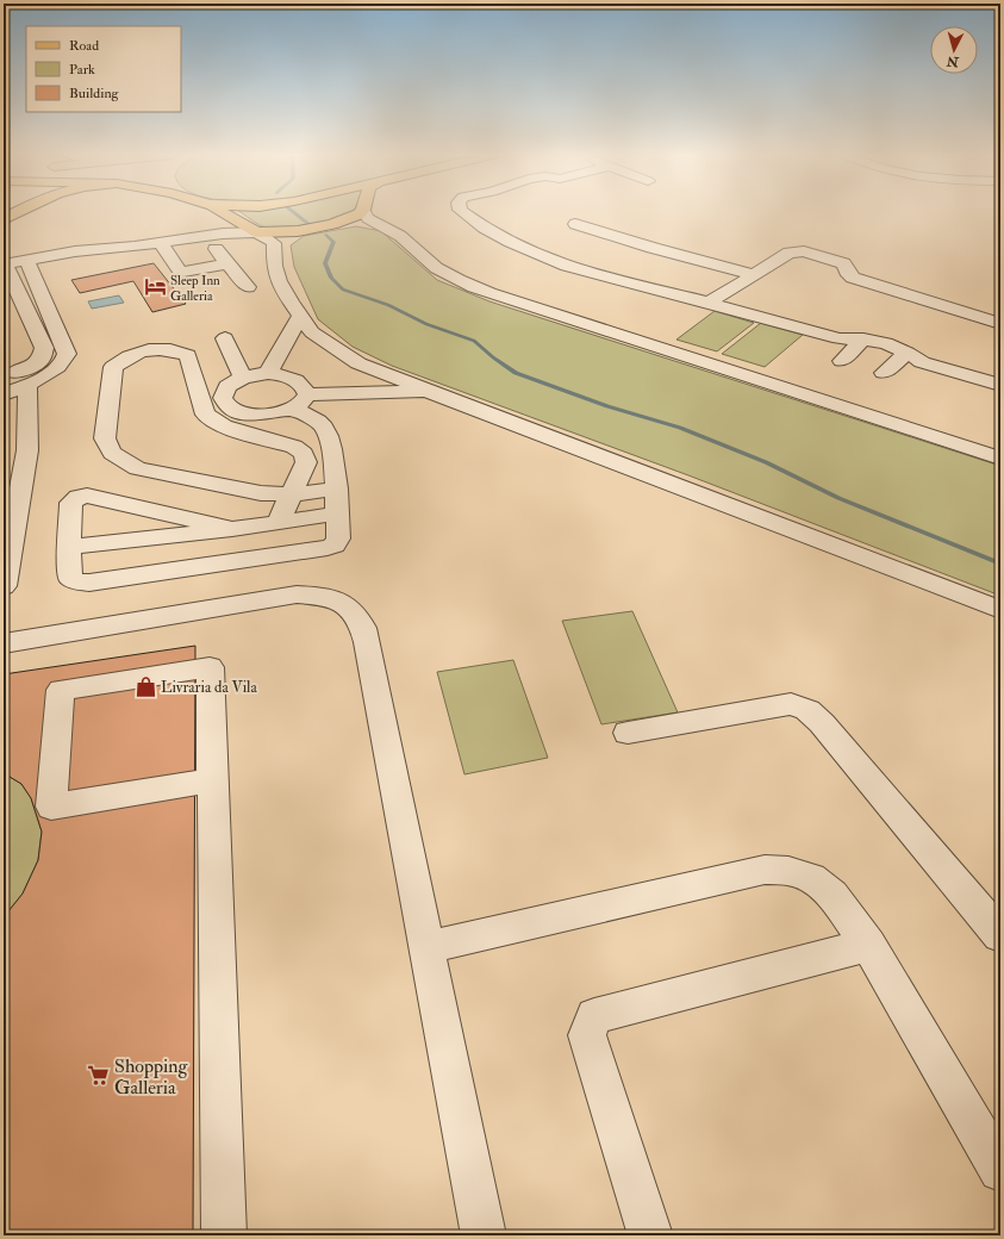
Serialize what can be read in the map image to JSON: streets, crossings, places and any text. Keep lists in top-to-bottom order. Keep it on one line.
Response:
{"places":{"hotel":["Sleep Inn Galleria"],"shop":["Livraria da Vila"],"supermarket":["Shopping Galleria"]},"legend":["Road","Park","Building"],"north":"bottom"}
